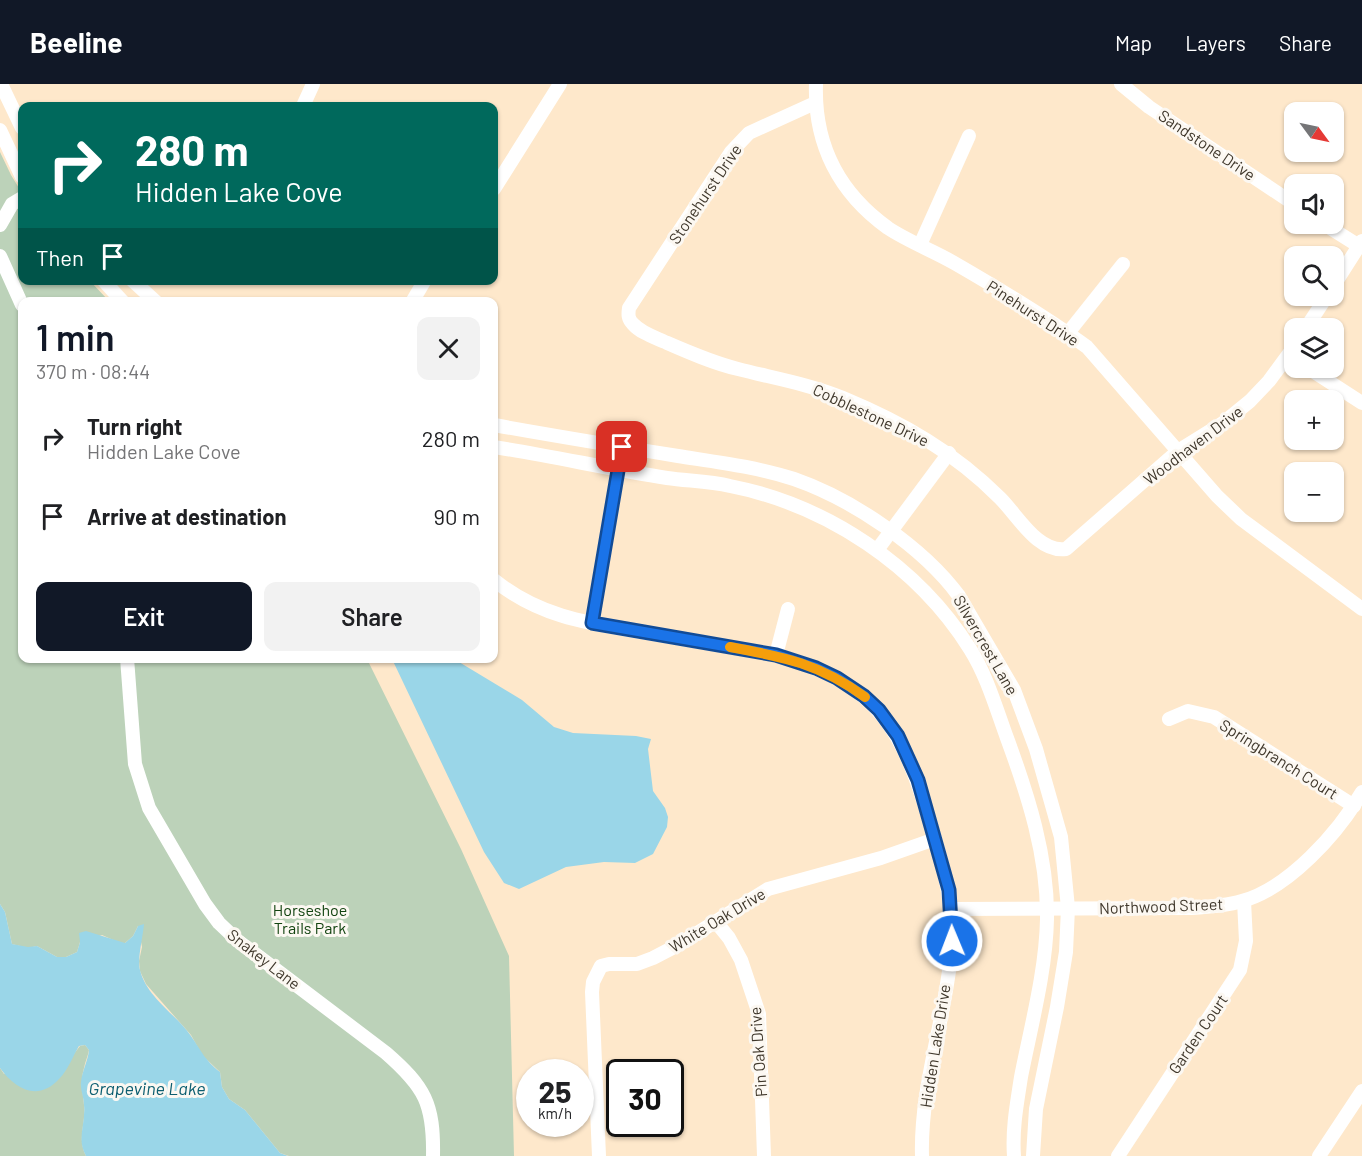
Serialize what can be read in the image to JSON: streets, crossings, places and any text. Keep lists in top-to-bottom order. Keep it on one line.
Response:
{"streets":{"street":["Sandstone Drive","Stonehurst Drive","Pinehurst Drive","Cobblestone Drive","Woodhaven Drive","Silvercrest Lane","Springbranch Court","Northwood Street","White Oak Drive","Snakey Lane","Garden Court","Hidden Lake Drive","Pin Oak Drive"]},"crossings":[["Stonehurst Drive","Pinehurst Drive"],["Stonehurst Drive","Cobblestone Drive"],["Pinehurst Drive","Woodhaven Drive"],["Cobblestone Drive","Woodhaven Drive"],["Silvercrest Lane","Northwood Street"],["Springbranch Court","Northwood Street"],["Northwood Street","Garden Court"],["Northwood Street","Hidden Lake Drive"],["White Oak Drive","Hidden Lake Drive"],["White Oak Drive","Pin Oak Drive"]],"water":["Grapevine Lake"],"parks":["Horseshoe Trails Park"],"north":"bottom right","page":{"header":"Beeline","nav":["Map","Layers","Share"],"map_buttons":["+","−"],"turn":["280 m","Hidden Lake Cove"],"then":"Then","heading":["1 min","370 m · 08:44"],"list":[{"name":"Turn right","note":"Hidden Lake Cove","value":"280 m"},{"name":"Arrive at destination","value":"90 m"}],"buttons":["Exit","Share"],"speed":"25 km/h","limit":"30"}}
